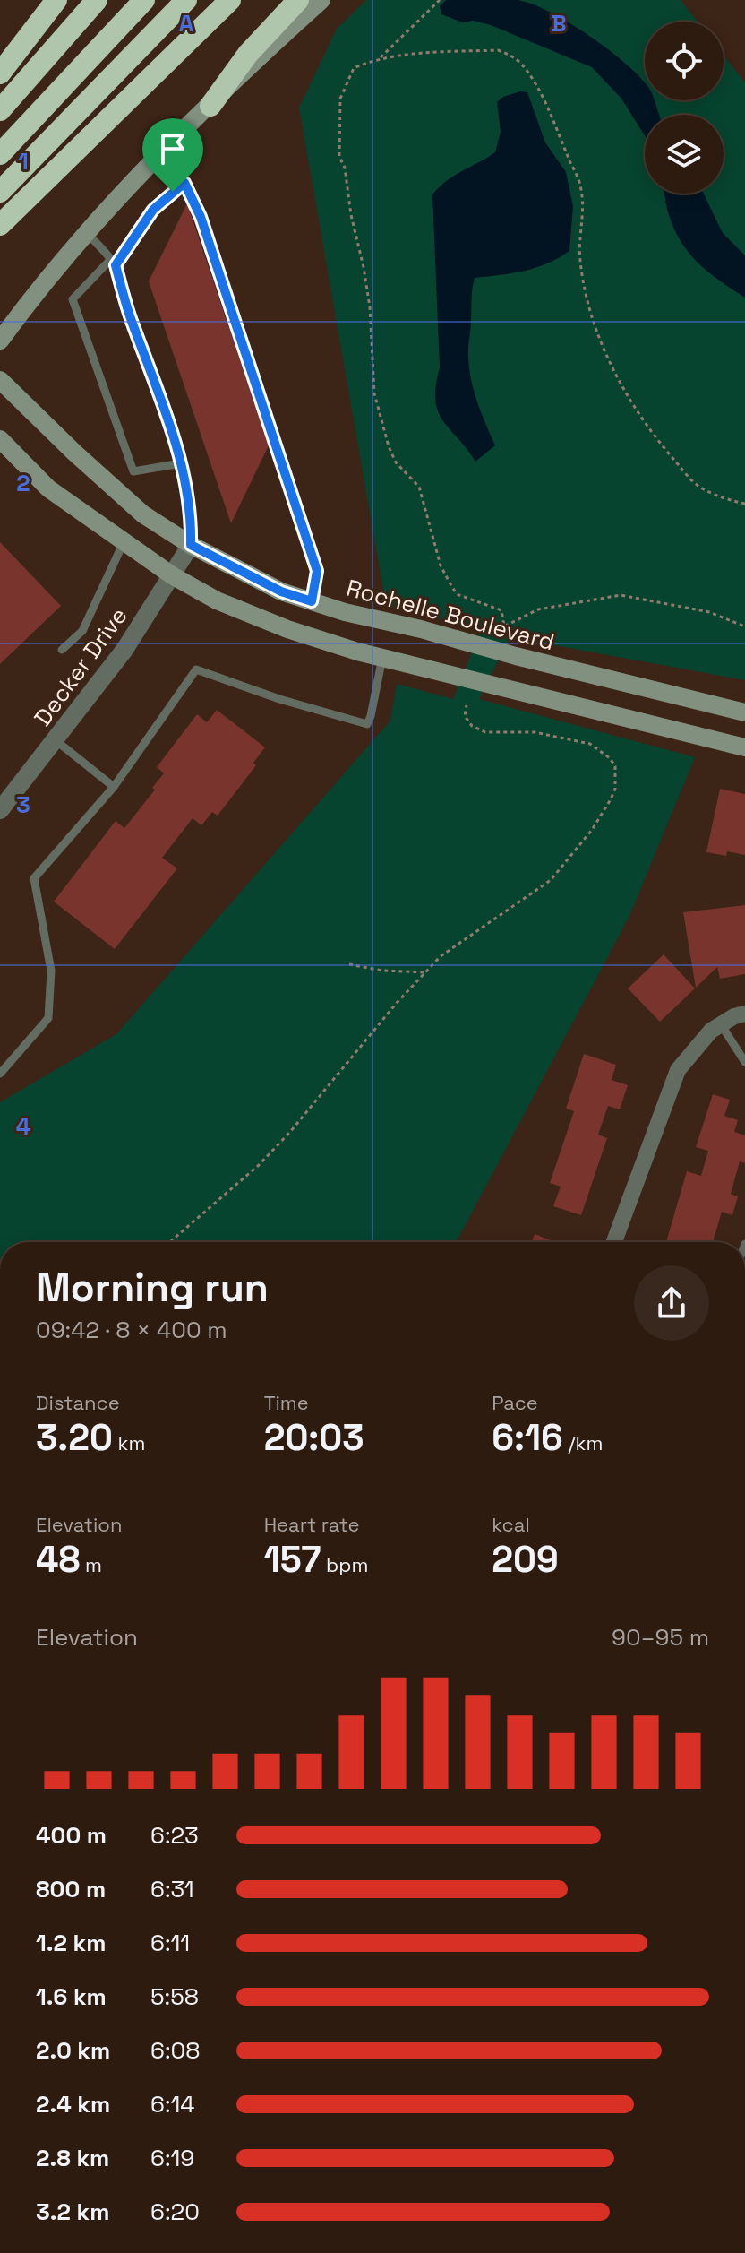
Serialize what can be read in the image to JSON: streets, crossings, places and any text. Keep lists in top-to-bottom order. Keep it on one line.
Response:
{"streets":{"main road":["Rochelle Boulevard"],"street":["Decker Drive"]},"crossings":[["Rochelle Boulevard","Decker Drive"]],"page":{"heading":["Morning run","09:42 · 8 × 400 m"],"stats":[["Distance","3.20 km"],["Time","20:03"],["Pace","6:16 /km"],["Elevation","48 m"],["Heart rate","157 bpm"],["kcal","209"]],"chart":["Elevation","90–95 m"],"list":[{"name":"400 m","note":"6:23"},{"name":"800 m","note":"6:31"},{"name":"1.2 km","note":"6:11"},{"name":"1.6 km","note":"5:58"},{"name":"2.0 km","note":"6:08"},{"name":"2.4 km","note":"6:14"},{"name":"2.8 km","note":"6:19"},{"name":"3.2 km","note":"6:20"}]},"grid":{"columns":["A","B"],"rows":["1","2","3","4"]}}
